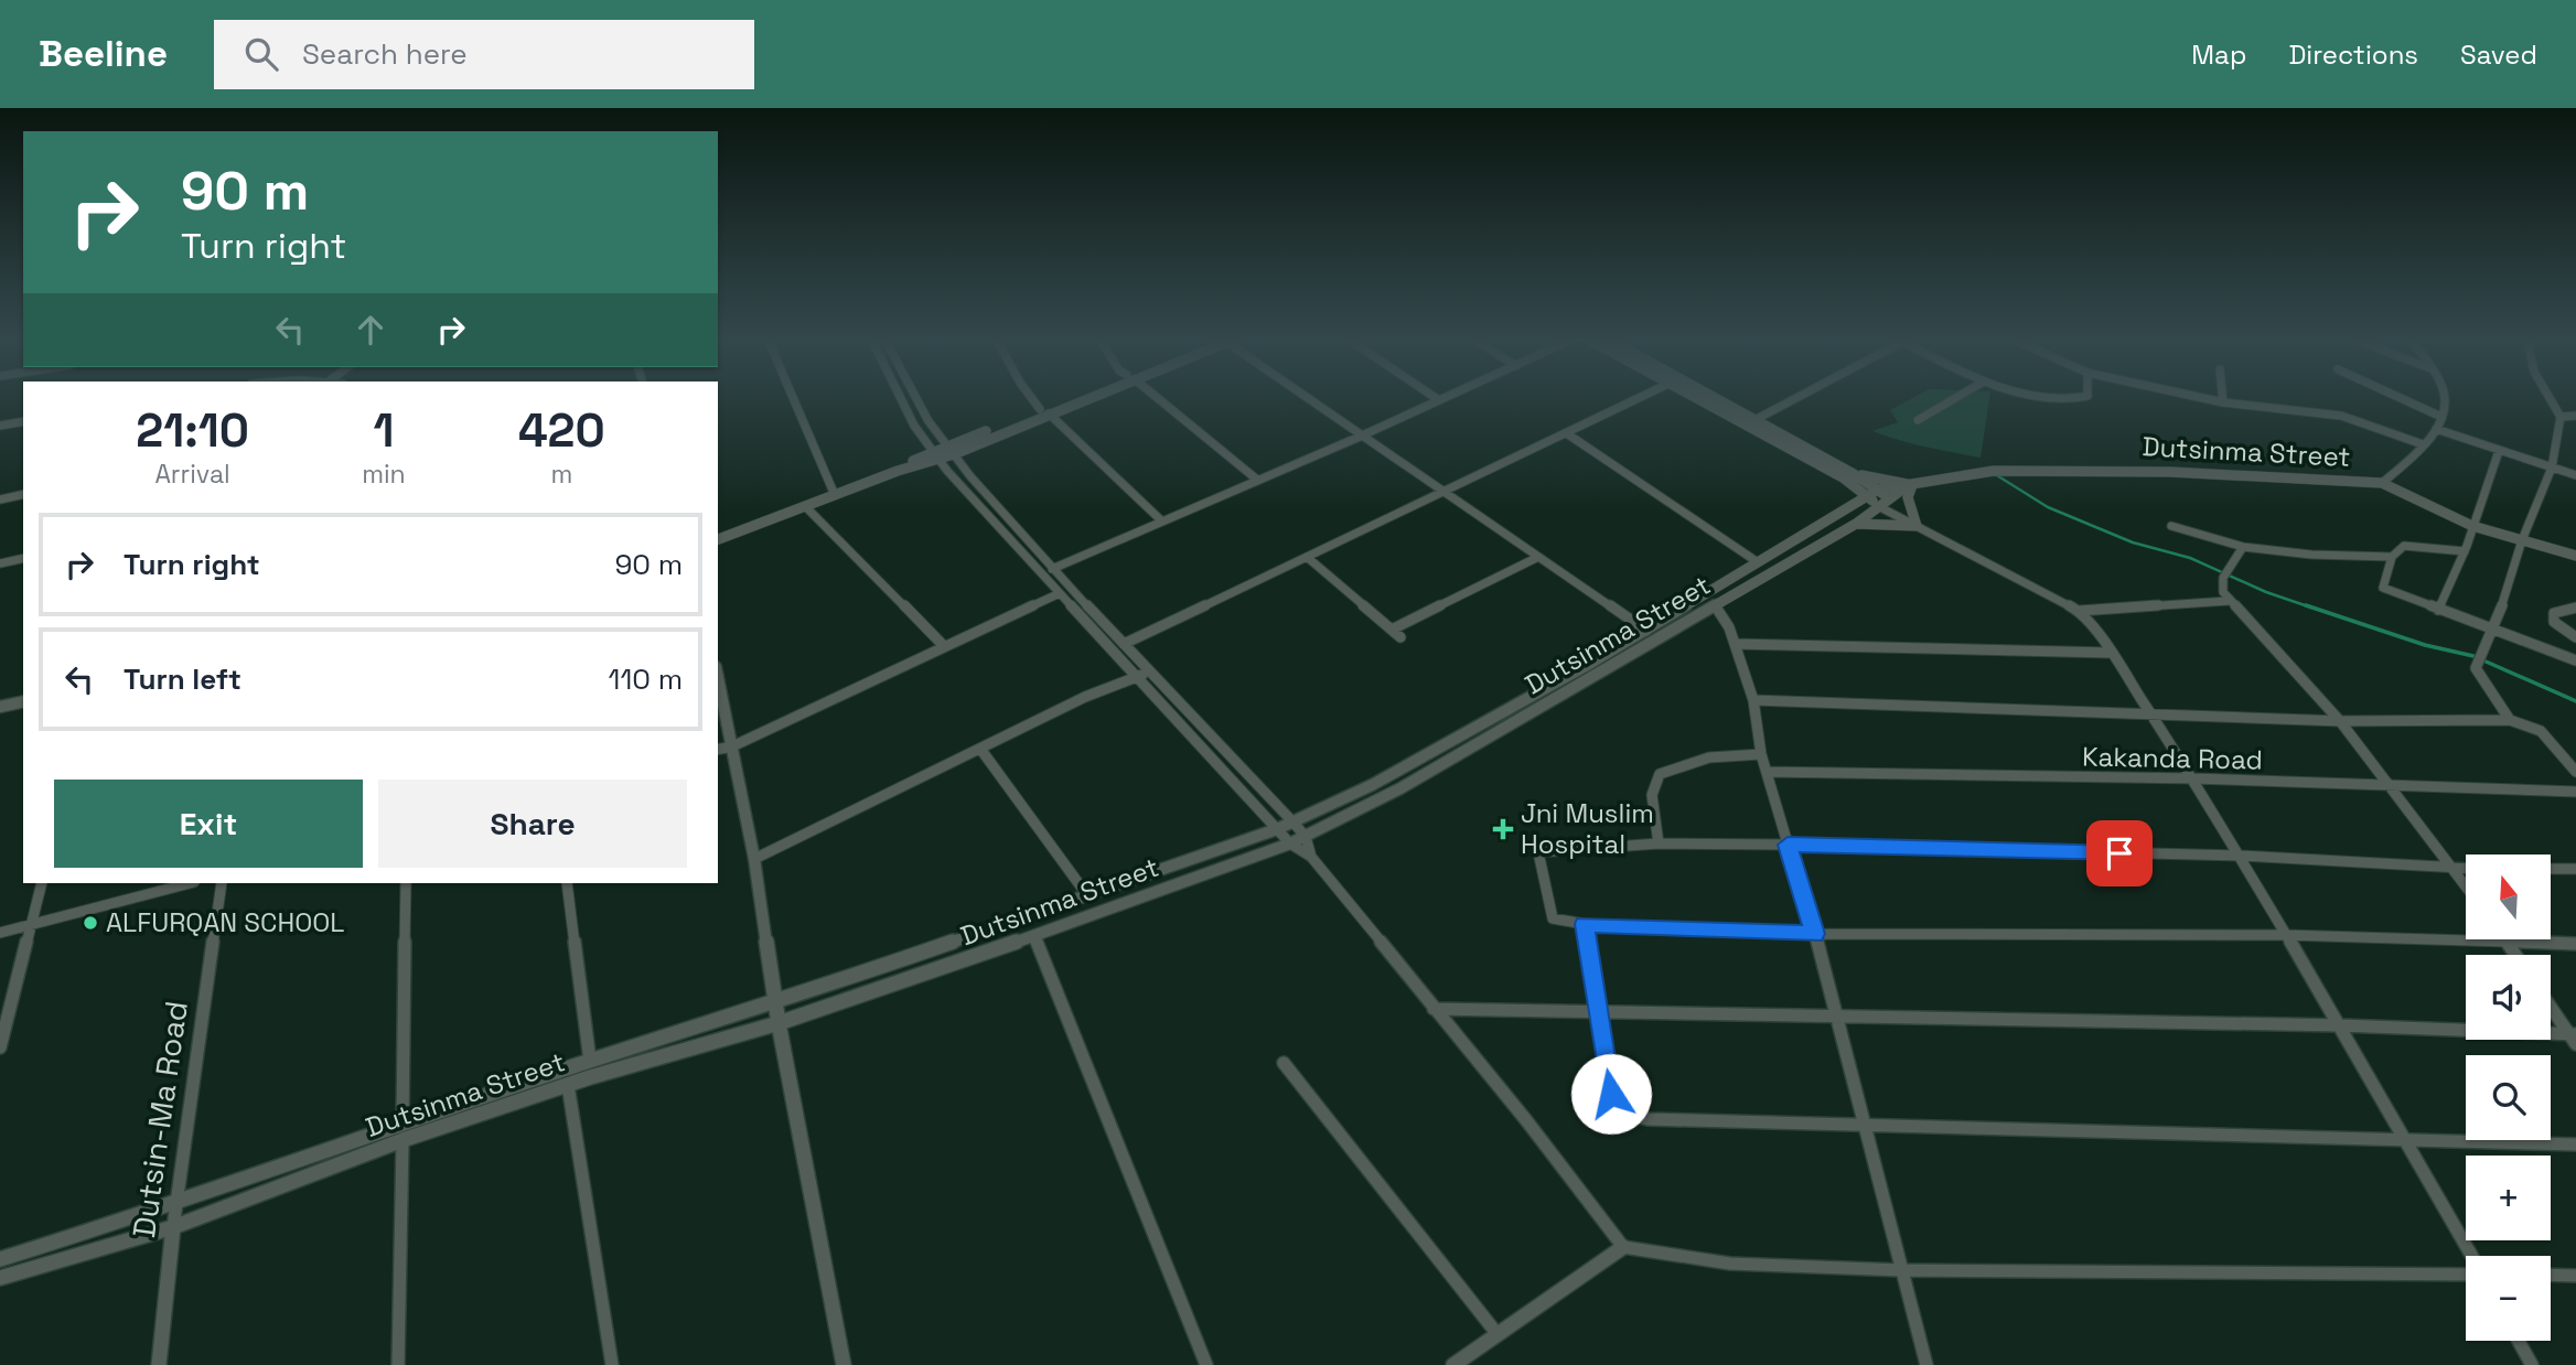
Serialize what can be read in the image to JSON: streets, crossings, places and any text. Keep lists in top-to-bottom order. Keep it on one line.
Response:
{"streets":{"street":["Dutsinma Street","Kakanda Road","Dutsin-Ma Road"]},"crossings":[["Dutsinma Street","Dutsin-Ma Road"]],"places":{"health":["Jni Muslim Hospital"],"other":["ALFURQAN SCHOOL"]},"north":"top","page":{"header":"Beeline","search":"Search here","nav":["Map","Directions","Saved"],"turn":["90 m","Turn right"],"eta":["21:10","Arrival","1","min","420","m"],"list":[{"name":"Turn right","value":"90 m"},{"name":"Turn left","value":"110 m"}],"buttons":["Exit","Share"],"map_buttons":["+","−"]}}
